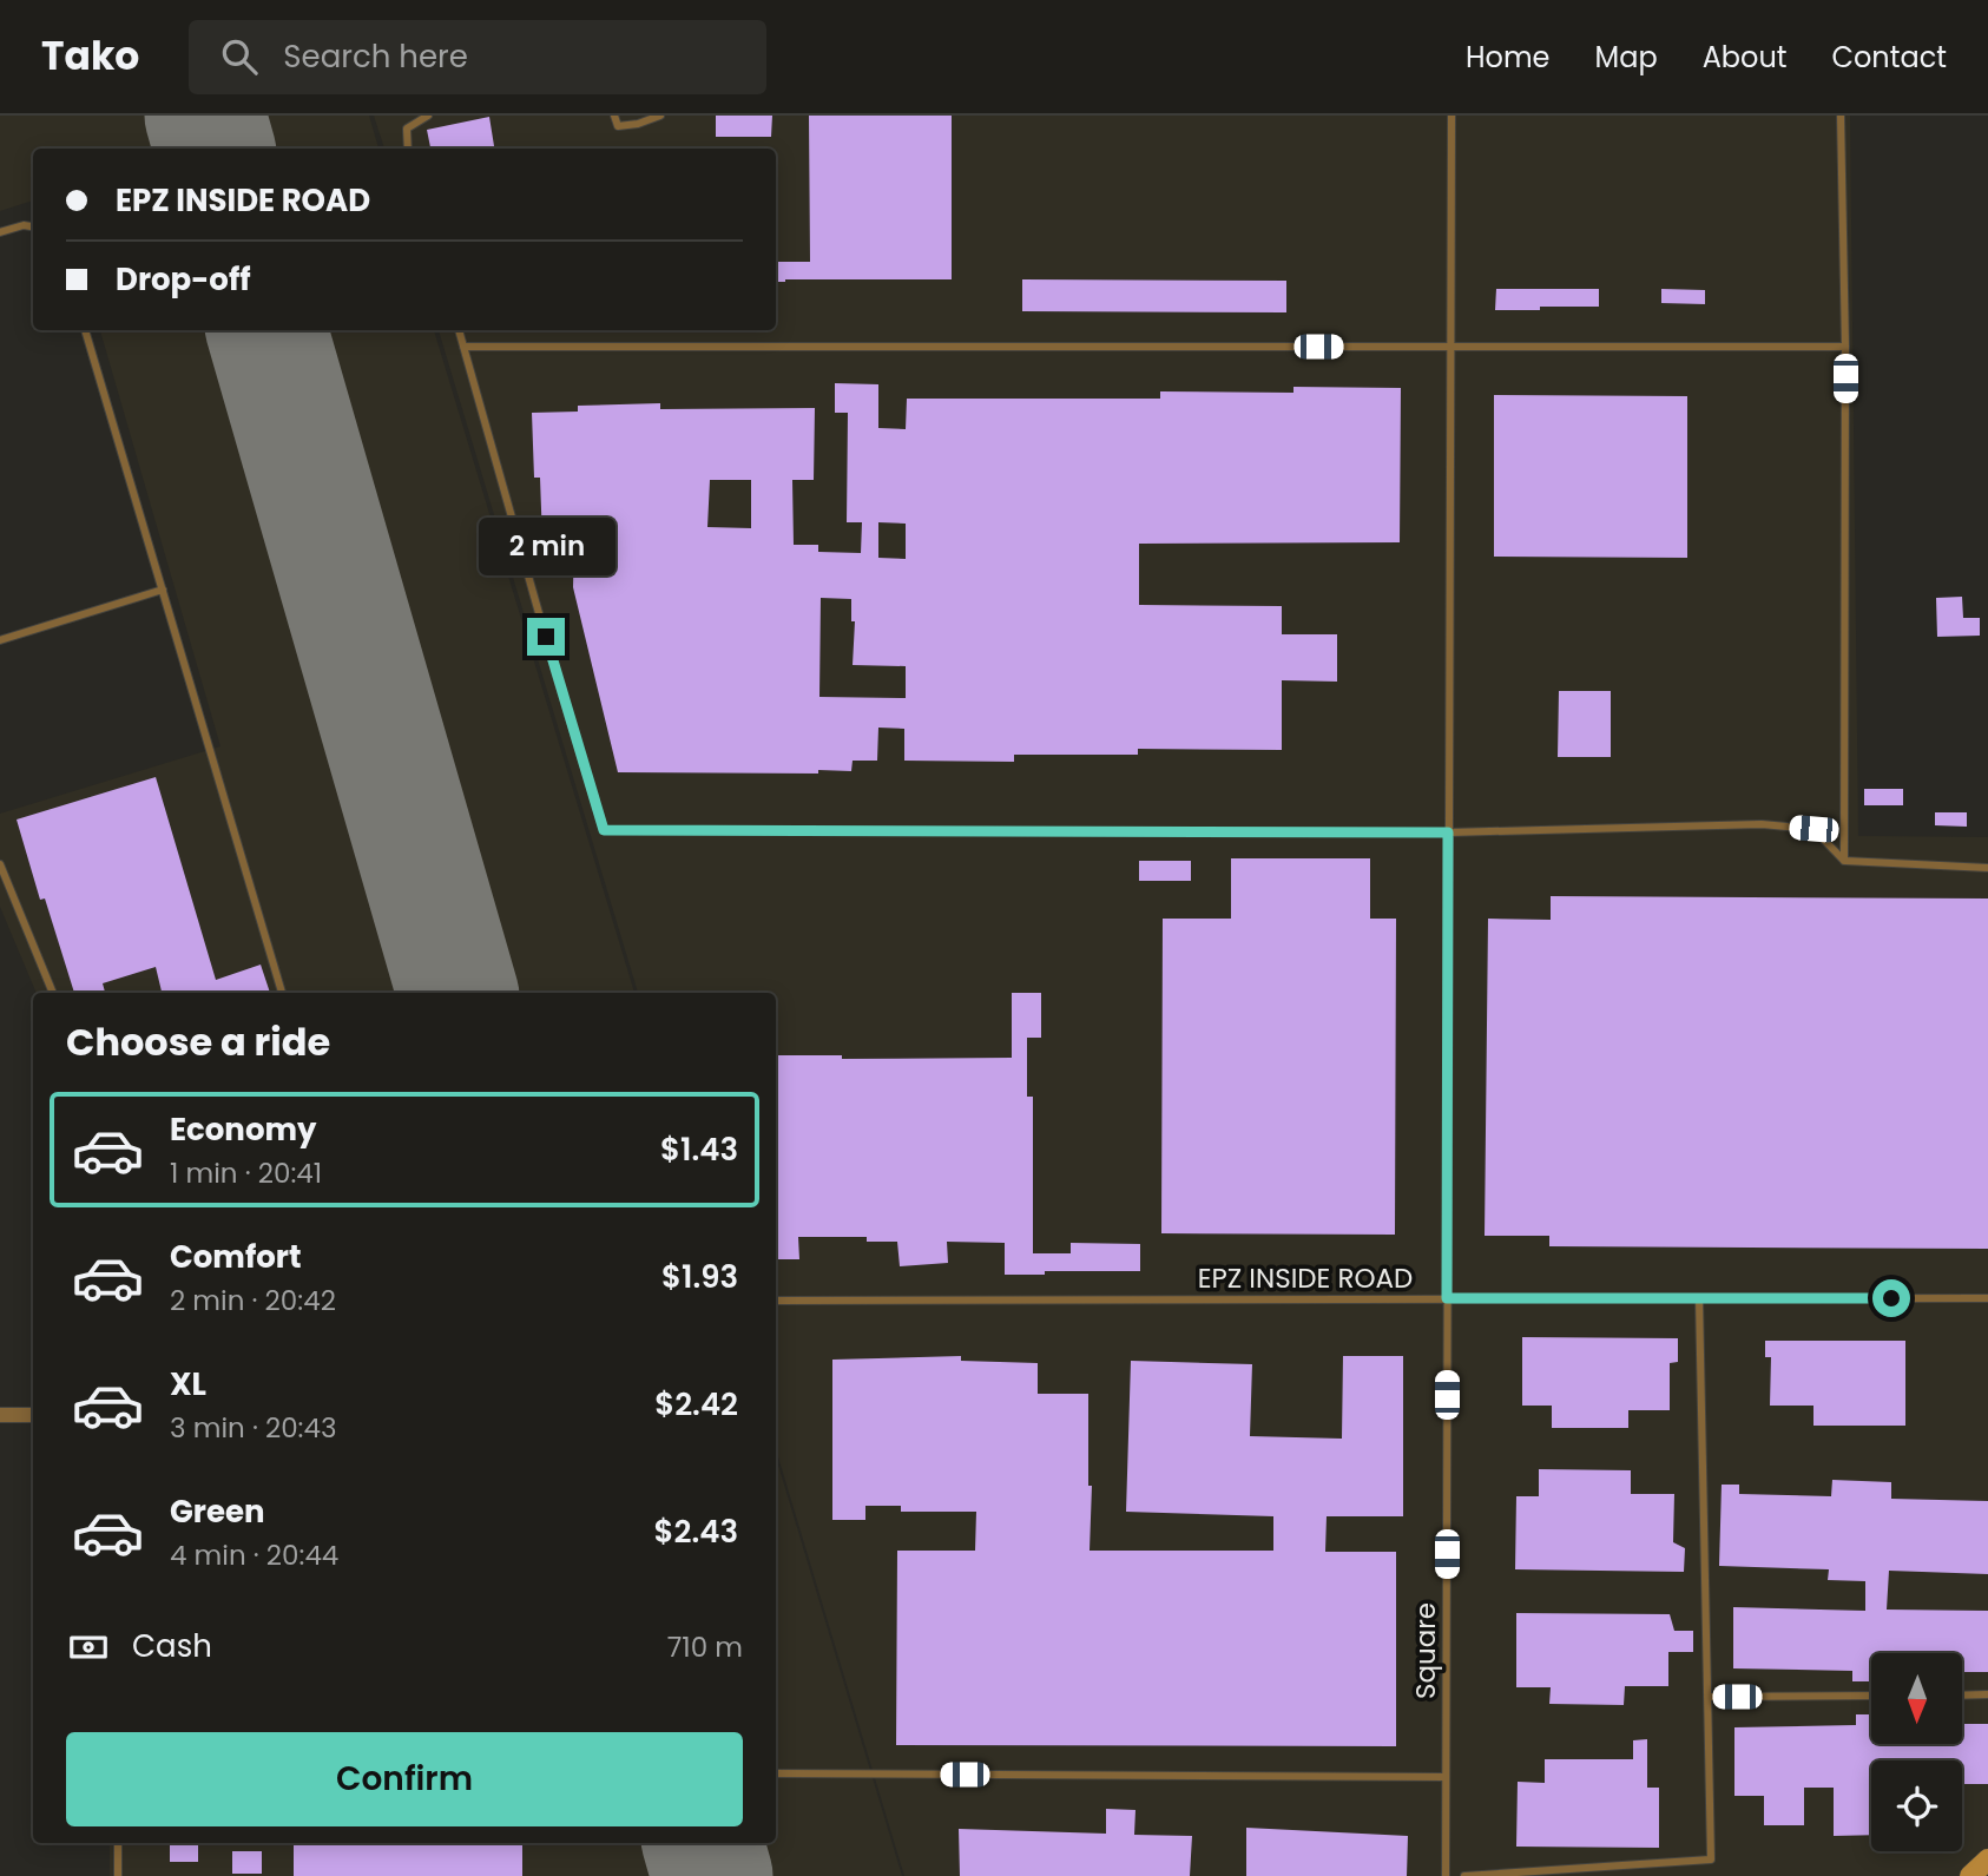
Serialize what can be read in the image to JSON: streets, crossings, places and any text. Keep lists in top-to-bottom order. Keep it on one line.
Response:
{"streets":{"lane":["EPZ INSIDE ROAD","Square"]},"crossings":[["EPZ INSIDE ROAD","Square"]],"north":"bottom","page":{"header":"Tako","search":"Search here","nav":["Home","Map","About","Contact"],"banner":["EPZ INSIDE ROAD","Drop-off"],"bubble":"2 min","heading":"Choose a ride","list":[{"name":"Economy","note":"1 min · 20:41","value":"$1.43"},{"name":"Comfort","note":"2 min · 20:42","value":"$1.93"},{"name":"XL","note":"3 min · 20:43","value":"$2.42"},{"name":"Green","note":"4 min · 20:44","value":"$2.43"}],"pay":["Cash","710 m"],"buttons":"Confirm"}}
